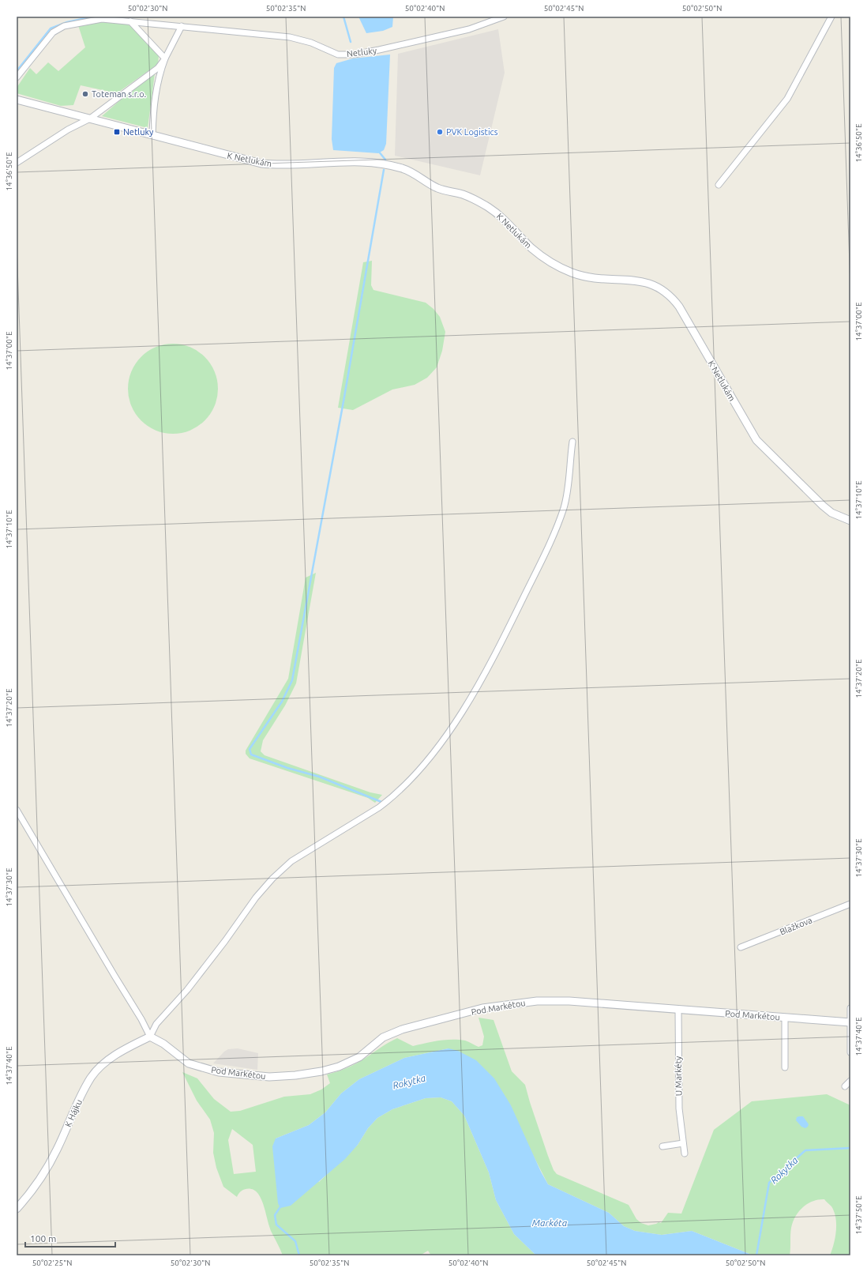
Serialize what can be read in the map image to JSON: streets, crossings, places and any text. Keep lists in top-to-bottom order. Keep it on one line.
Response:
{"streets":{"street":["Netluky","K Netlukám","Blažkova","Pod Markétou","U Markéty","K Hájku"]},"crossings":[["Pod Markétou","U Markéty"],["Pod Markétou","K Hájku"]],"water":["Rokytka","Markéta"],"places":{"other":["Toteman s.r.o.","PVK Logistics"],"transit":["Netluky"]},"scale_bar":"100 m","coordinates":["50°02'30\"N","50°02'35\"N","50°02'40\"N","50°02'45\"N","50°02'50\"N","14°36'50\"E","14°37'00\"E","14°37'10\"E","14°37'20\"E","14°37'30\"E","14°37'40\"E","14°37'50\"E","50°02'25\"N"]}
